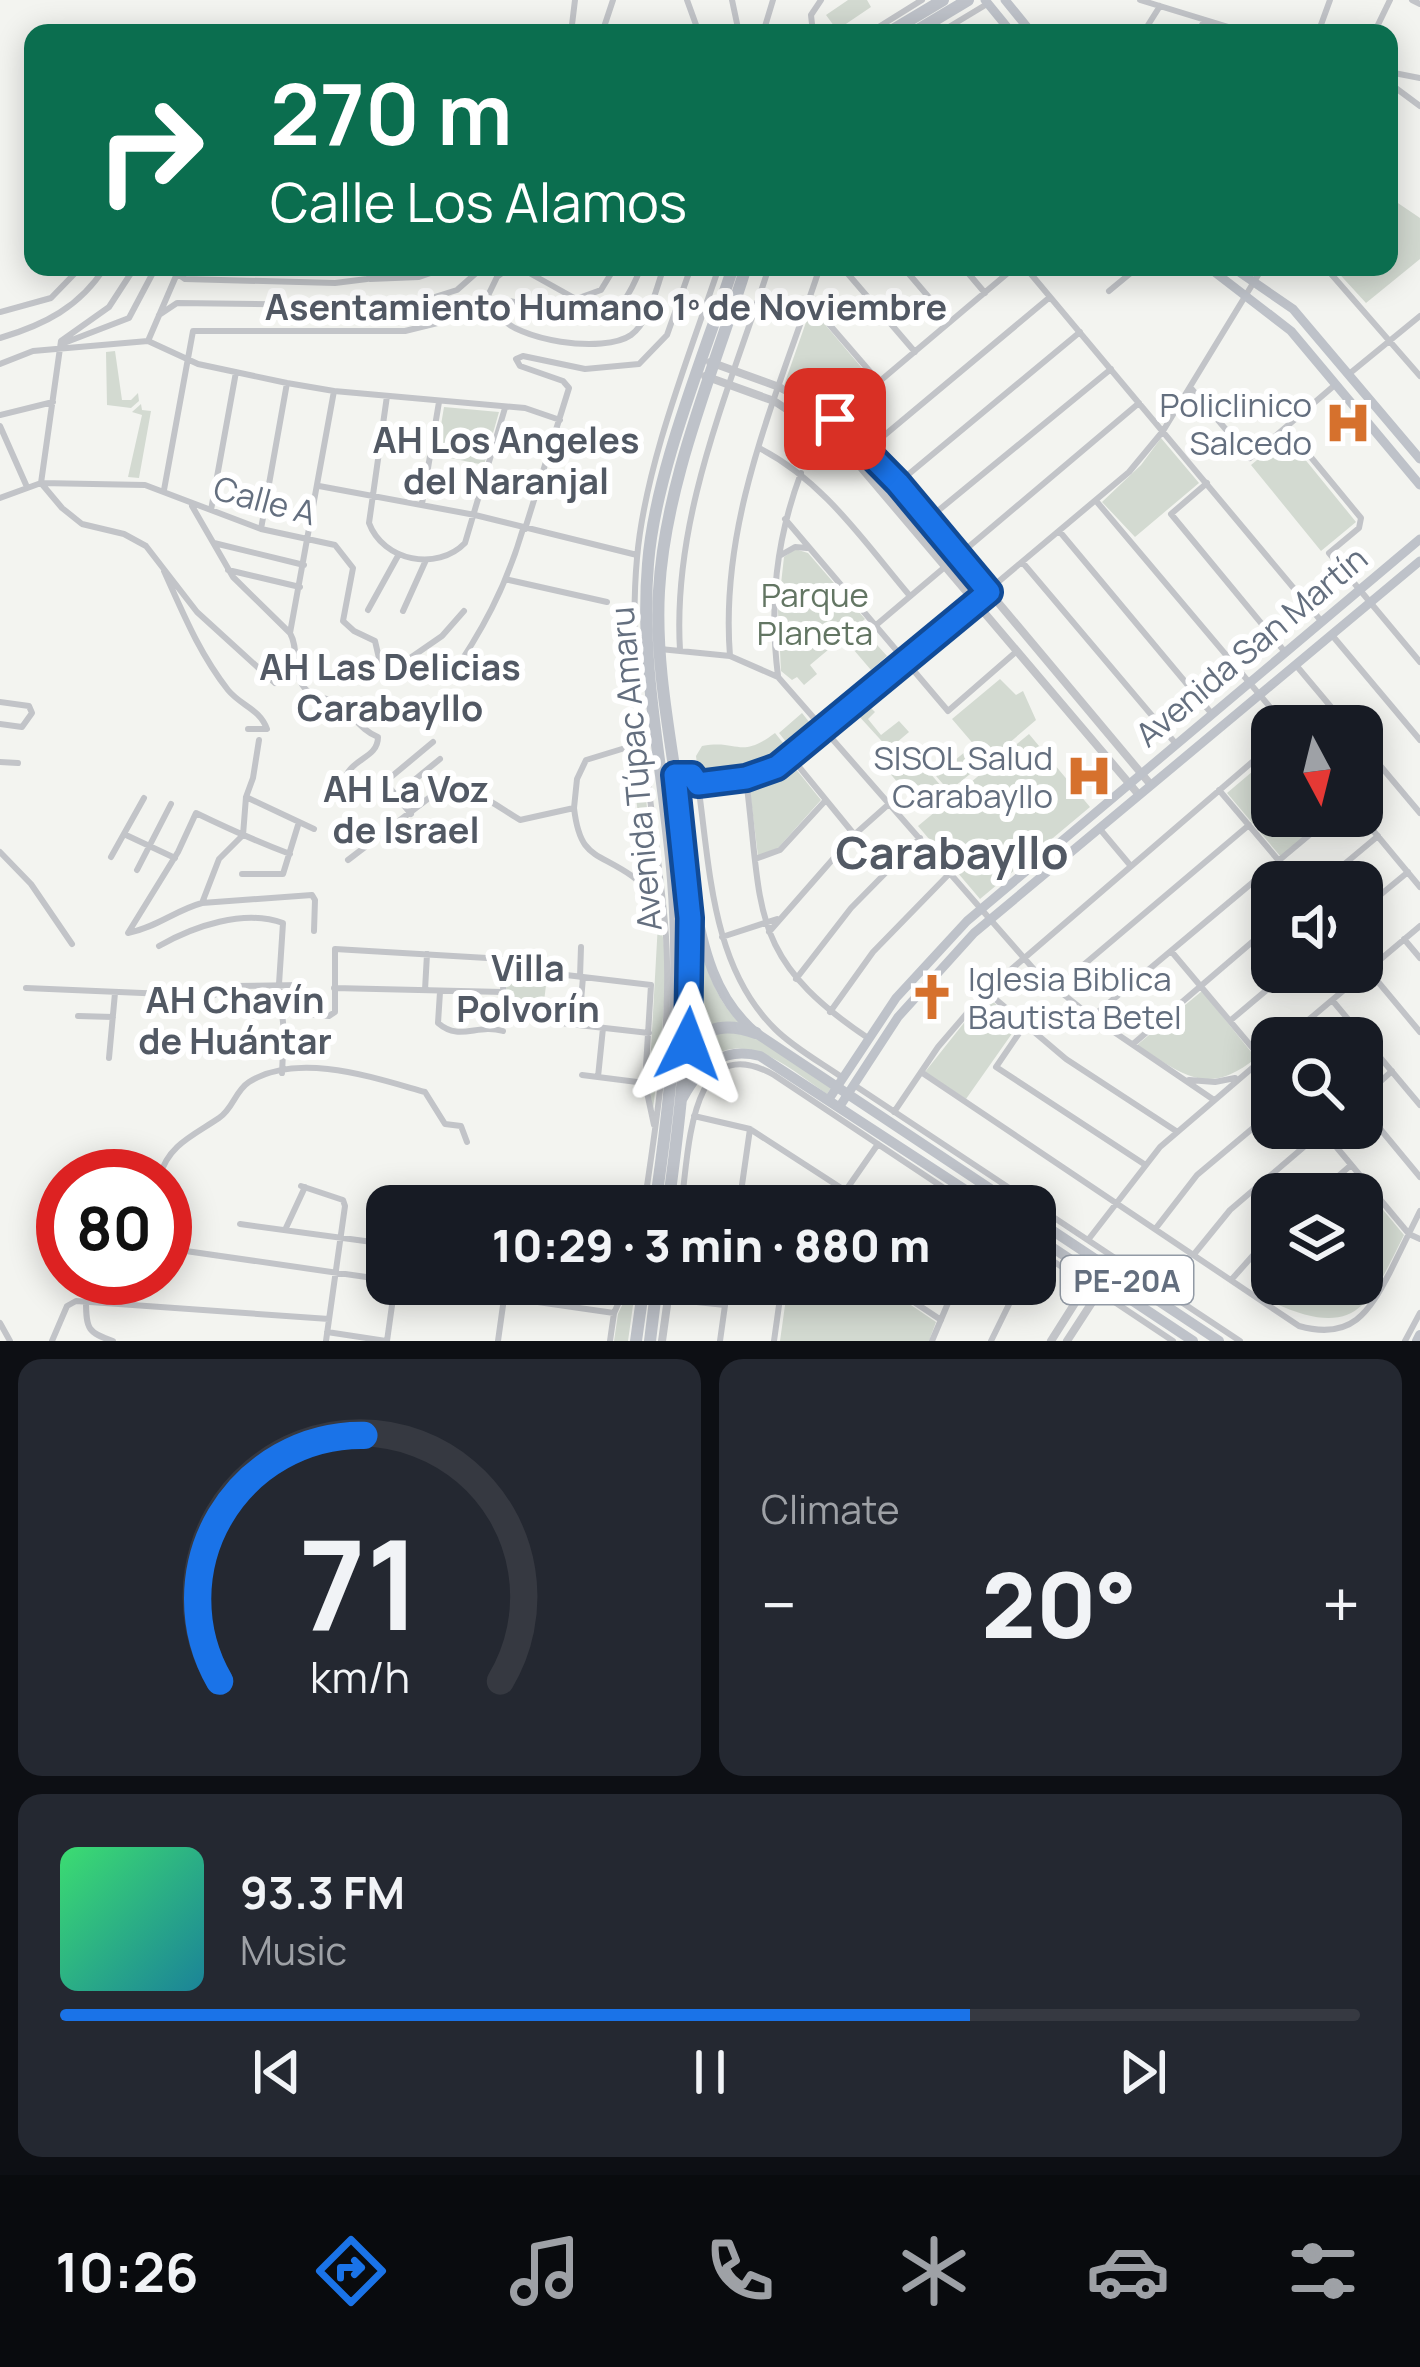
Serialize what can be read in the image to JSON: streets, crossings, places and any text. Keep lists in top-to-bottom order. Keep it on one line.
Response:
{"streets":{"highway":["Avenida Túpac Amaru"],"main road":["Avenida San Martín","PE-20A"],"street":["Calle A"]},"districts":["Asentamiento Humano 1º de Noviembre","AH Los Angeles del Naranjal","AH Las Delicias Carabayllo","AH La Voz de Israel","Carabayllo","Villa Polvorín","AH Chavín de Huántar"],"parks":["Parque Planeta"],"places":{"hospital":["Policlinico Salcedo","SISOL Salud Carabayllo"],"church":["Iglesia Biblica Bautista Betel"]},"north":"bottom","page":{"turn":["270 m","Calle Los Alamos"],"limit":"80","trip":"10:29 · 3 min · 880 m","tile":"Climate","heat":["−","20°","+"],"song":["93.3 FM","Music"],"tabs":"10:26","gauge":["71","km/h"]}}
